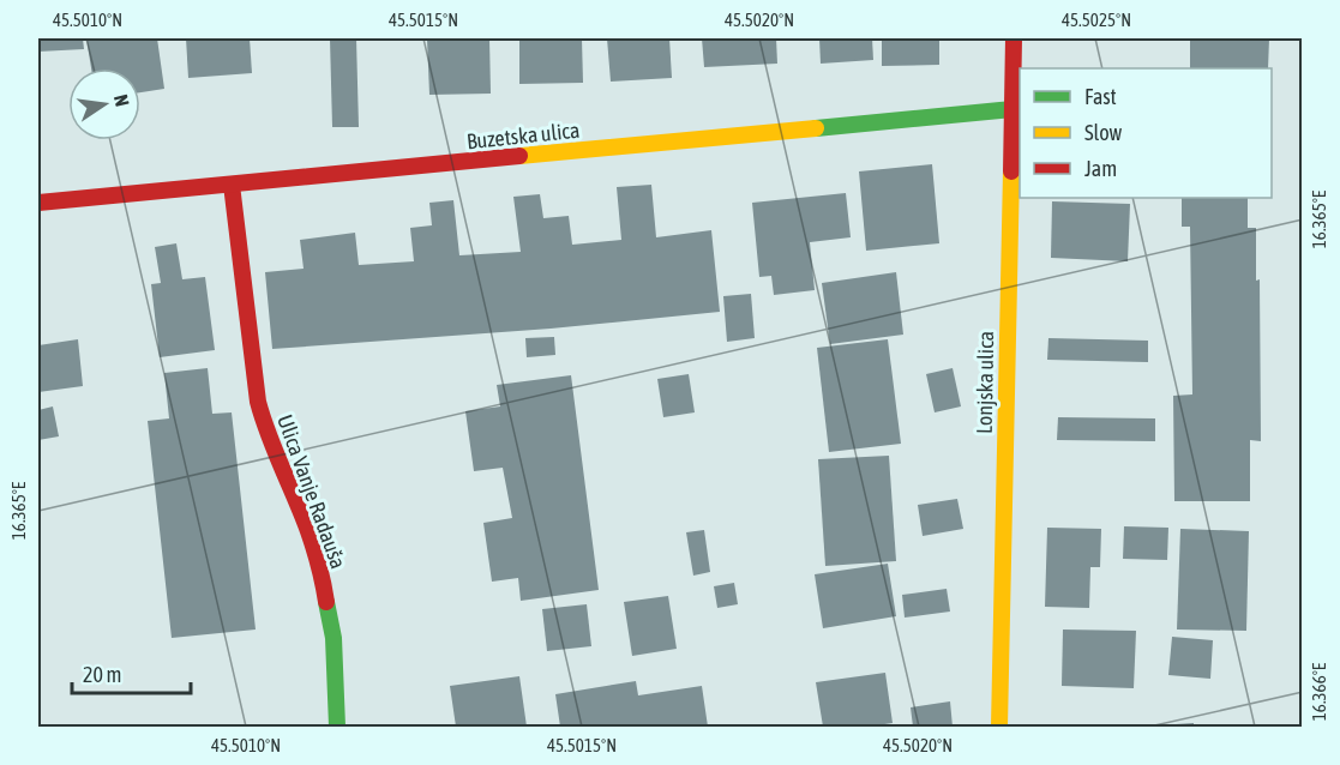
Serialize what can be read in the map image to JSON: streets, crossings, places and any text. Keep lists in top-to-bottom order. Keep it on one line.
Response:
{"streets":{"street":["Buzetska ulica","Lonjska ulica","Ulica Vanje Radauša"]},"crossings":[["Buzetska ulica","Lonjska ulica"],["Buzetska ulica","Ulica Vanje Radauša"]],"legend":["Fast","Slow","Jam"],"scale_bar":"20 m","north":"right","coordinates":["45.5010°N","45.5015°N","45.5020°N","45.5025°N","16.365°E","16.366°E"]}
